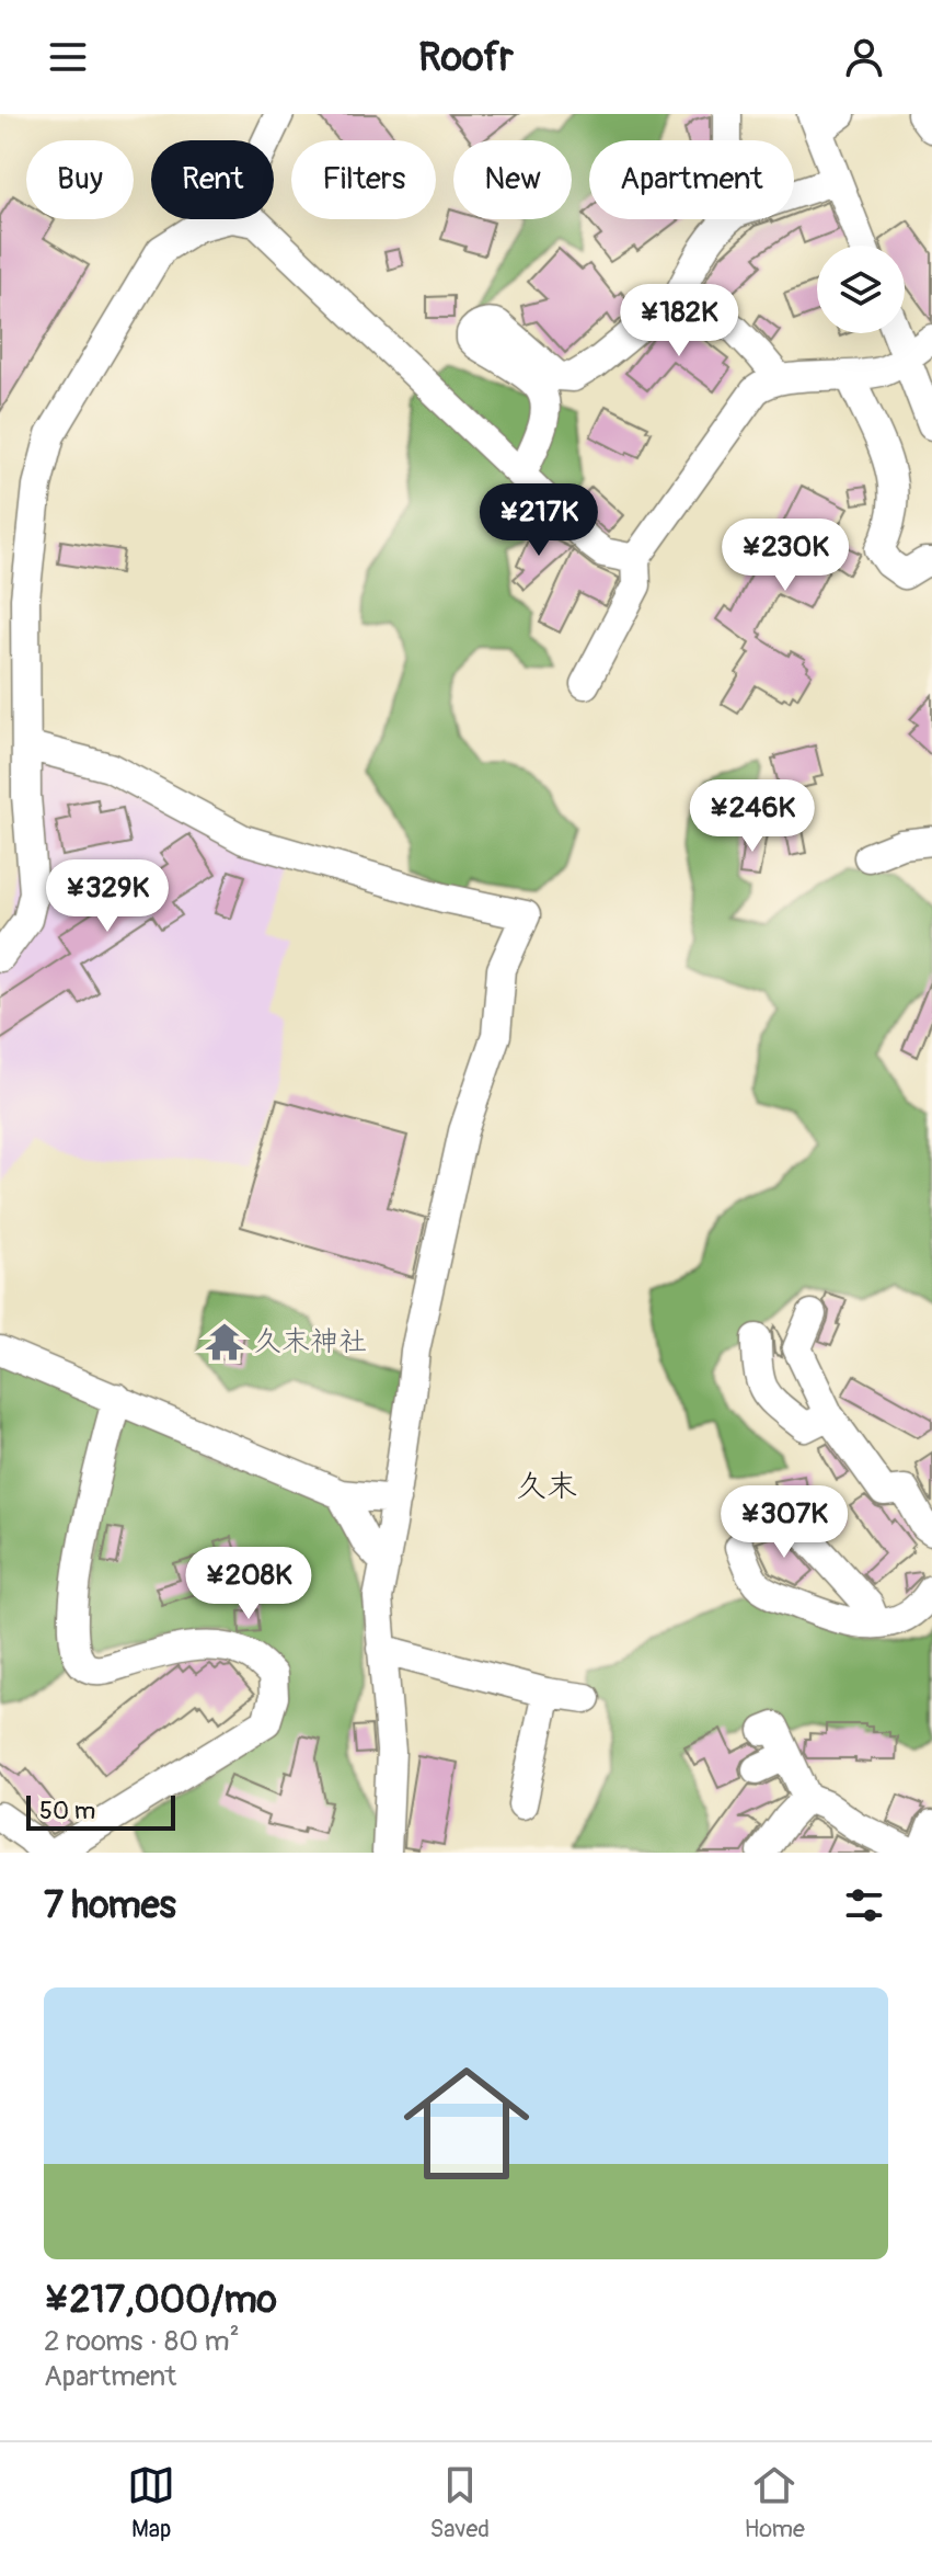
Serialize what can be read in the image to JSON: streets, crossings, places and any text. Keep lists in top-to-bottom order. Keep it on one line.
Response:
{"districts":["久末"],"places":{"temple":["久末神社"]},"scale_bar":"50 m","page":{"header":"Roofr","chip":["Buy","Rent","Filters","New","Apartment"],"price":["¥182K","¥217K","¥230K","¥246K","¥329K","¥307K","¥208K"],"scale":"50 m","heading":"7 homes","list":[{"name":"¥217,000/mo","note":"2 rooms · 80 m² · Apartment"}],"tabs":["Map","Saved","Home"]}}
